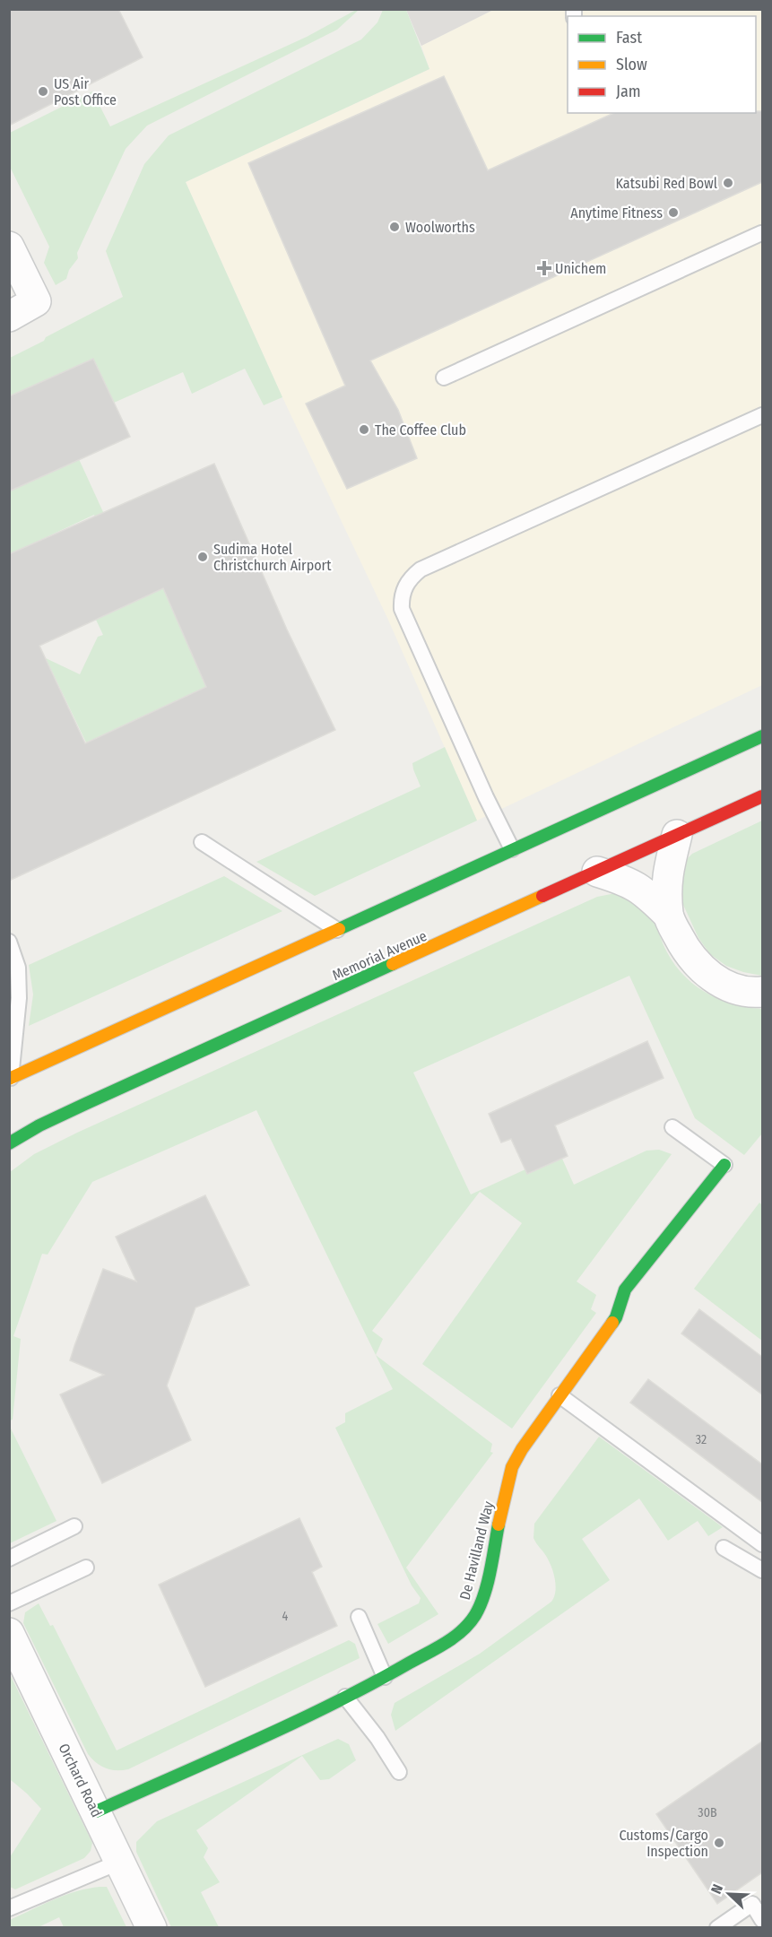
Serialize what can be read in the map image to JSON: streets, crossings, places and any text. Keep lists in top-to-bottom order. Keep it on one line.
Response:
{"streets":{"main road":["Memorial Avenue","De Havilland Way"],"street":["Orchard Road"]},"crossings":[["De Havilland Way","Orchard Road"]],"places":{"other":["US Air Post Office","Katsubi Red Bowl","Anytime Fitness","Woolworths","The Coffee Club","Sudima Hotel Christchurch Airport","Customs/Cargo Inspection"],"health":["Unichem"]},"house_numbers":["32","4","30B"],"legend":["Fast","Slow","Jam"],"north":"top left"}
